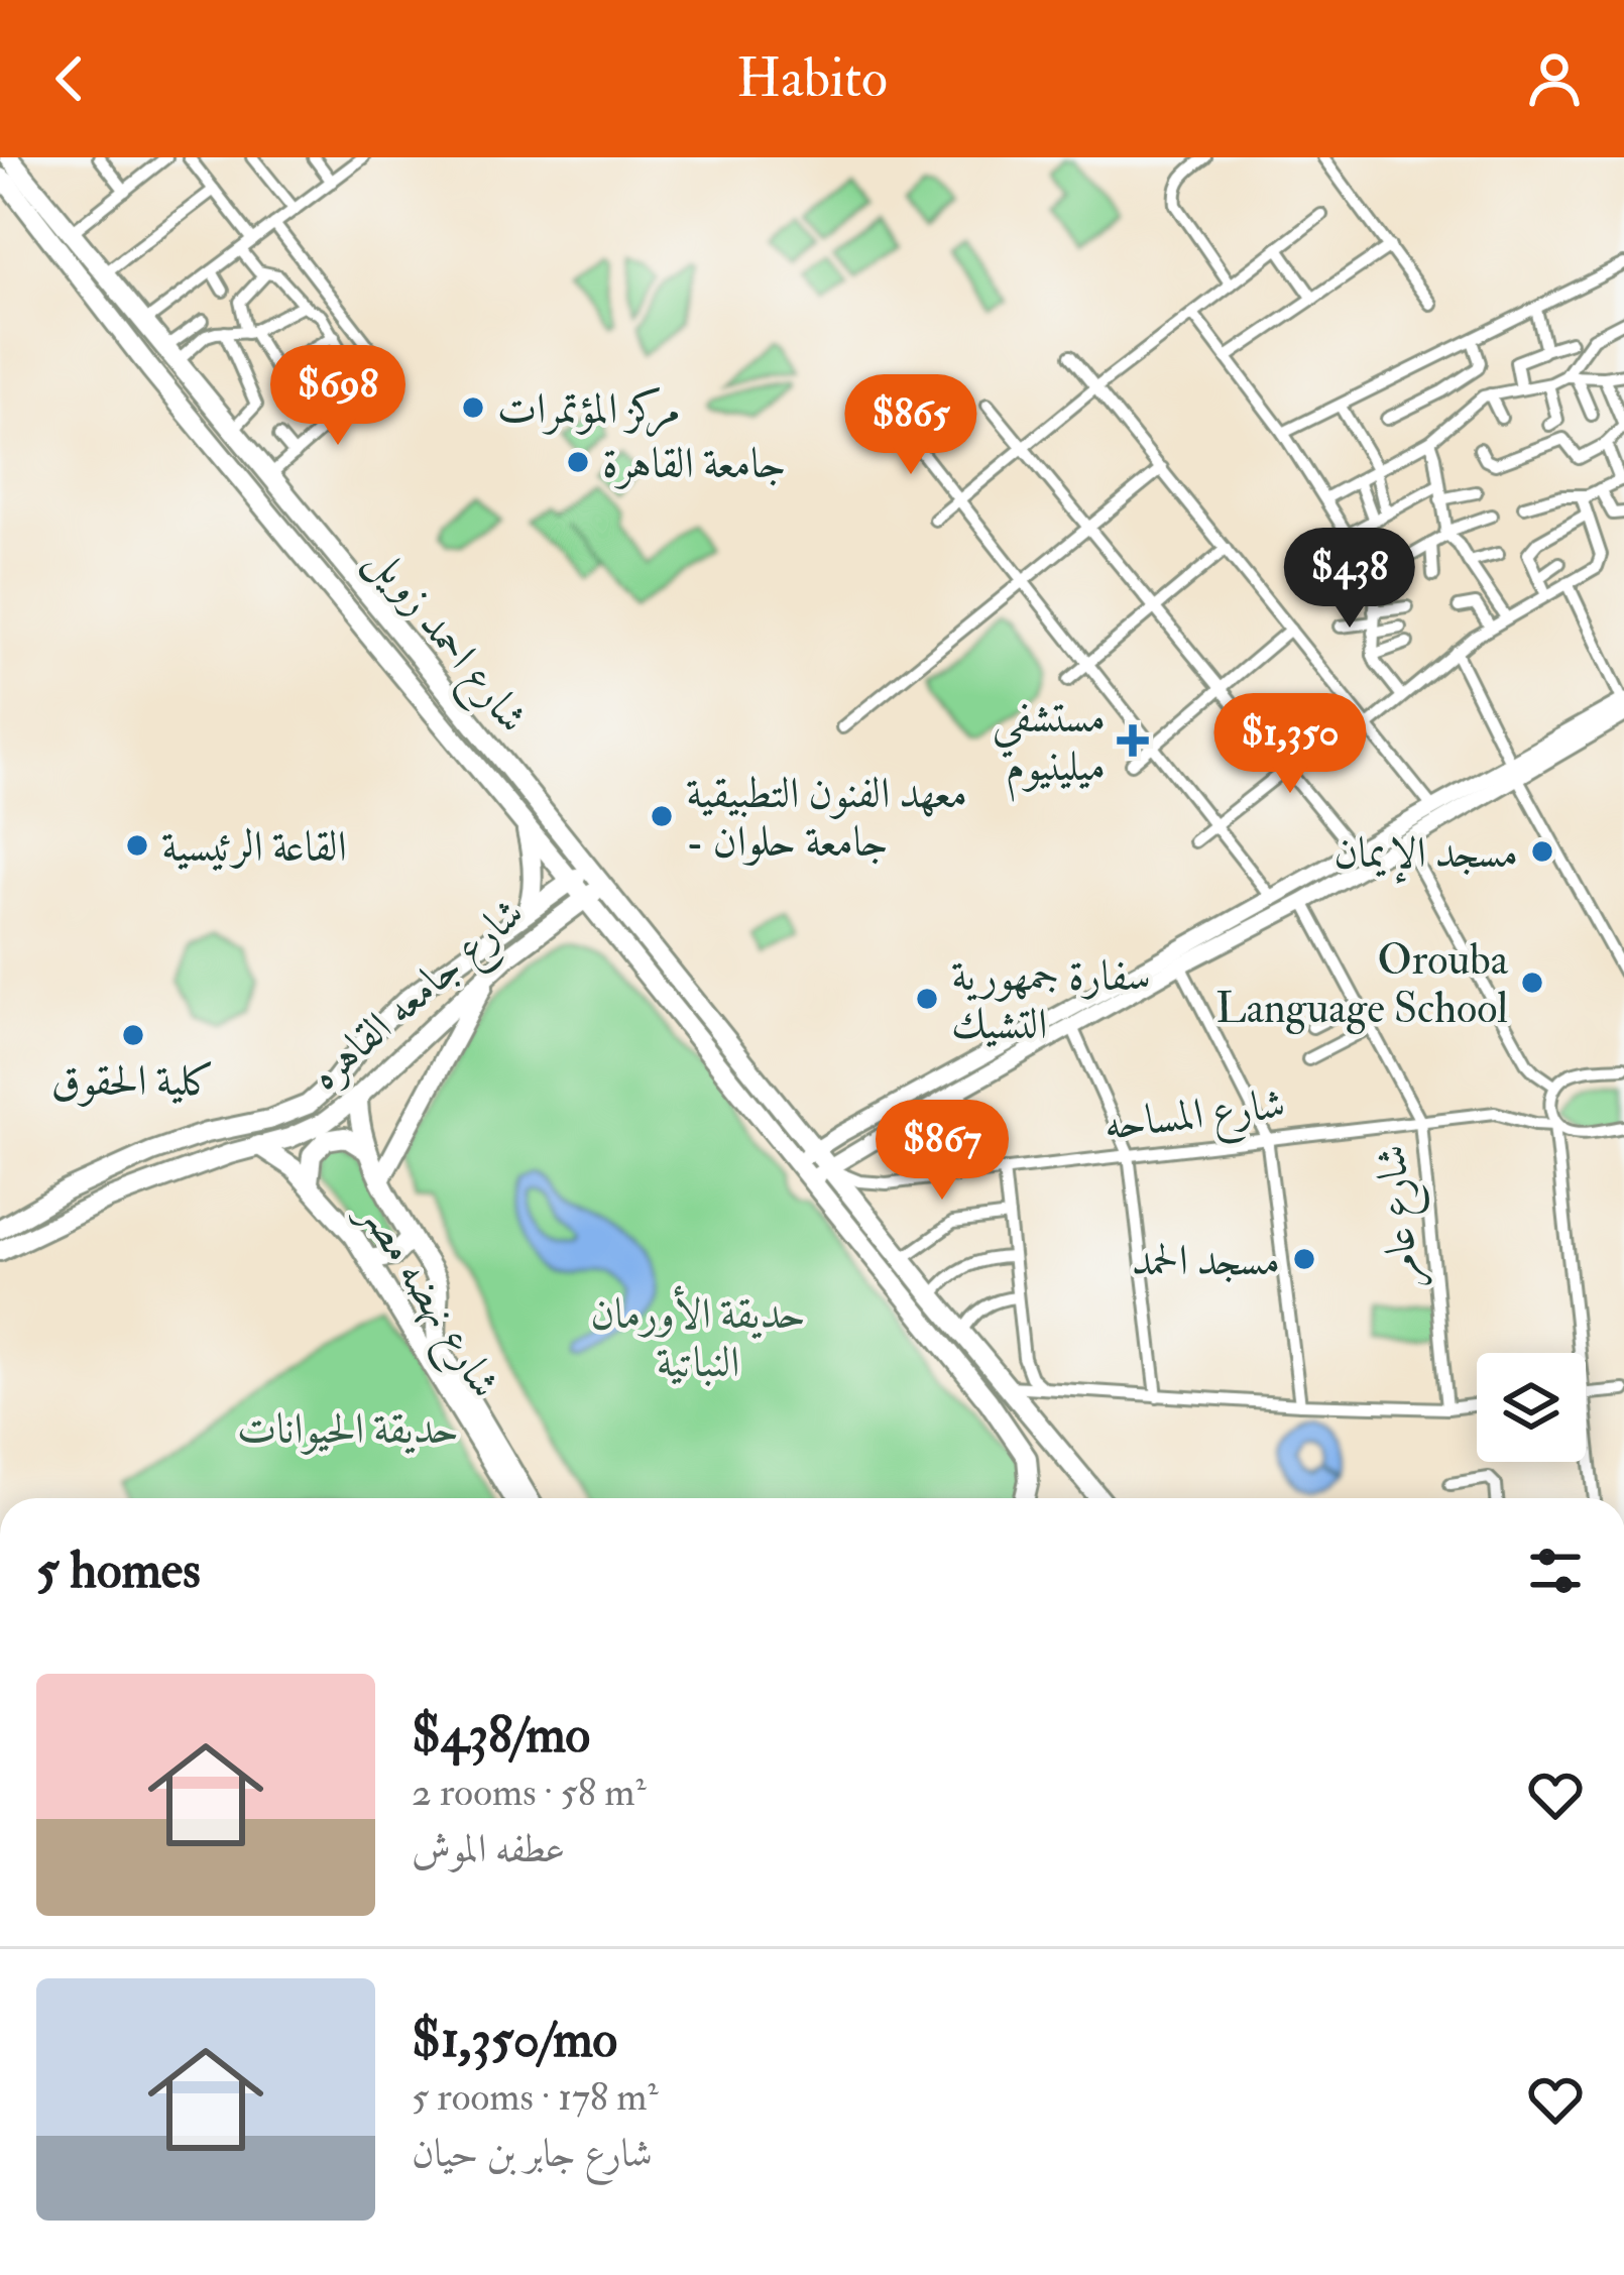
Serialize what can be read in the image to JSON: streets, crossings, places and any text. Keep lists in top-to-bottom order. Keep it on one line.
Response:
{"streets":{"main road":["شارع احمد زويل","شارع جامعه القاهره","شارع نهضه مصر"],"street":["شارع المساحه","شارع عامر"]},"crossings":[["شارع احمد زويل","شارع جامعه القاهره"],["شارع احمد زويل","شارع المساحه"],["شارع جامعه القاهره","شارع نهضه مصر"],["شارع المساحه","شارع عامر"]],"parks":["حديقة الأورمان النباتية","حديقة الحيوانات"],"places":{"other":["مركز المؤتمرات","جامعة القاهرة","معهد الفنون التطبيقية - جامعة حلوان","القاعة الرئيسية","مسجد الإيمان","Orouba Language School","سفارة جمهورية التشيك","كلية الحقوق","مسجد الحمد"],"health":["مستشفي ميلينيوم"]},"page":{"header":"Habito","price":["$698","$865","$438","$1,350","$867"],"heading":"5 homes","list":[{"name":"$438/mo","note":"2 rooms · 58 m² · عطفه الموش"},{"name":"$1,350/mo","note":"5 rooms · 178 m² · شارع جابر بن حيان"}]}}
